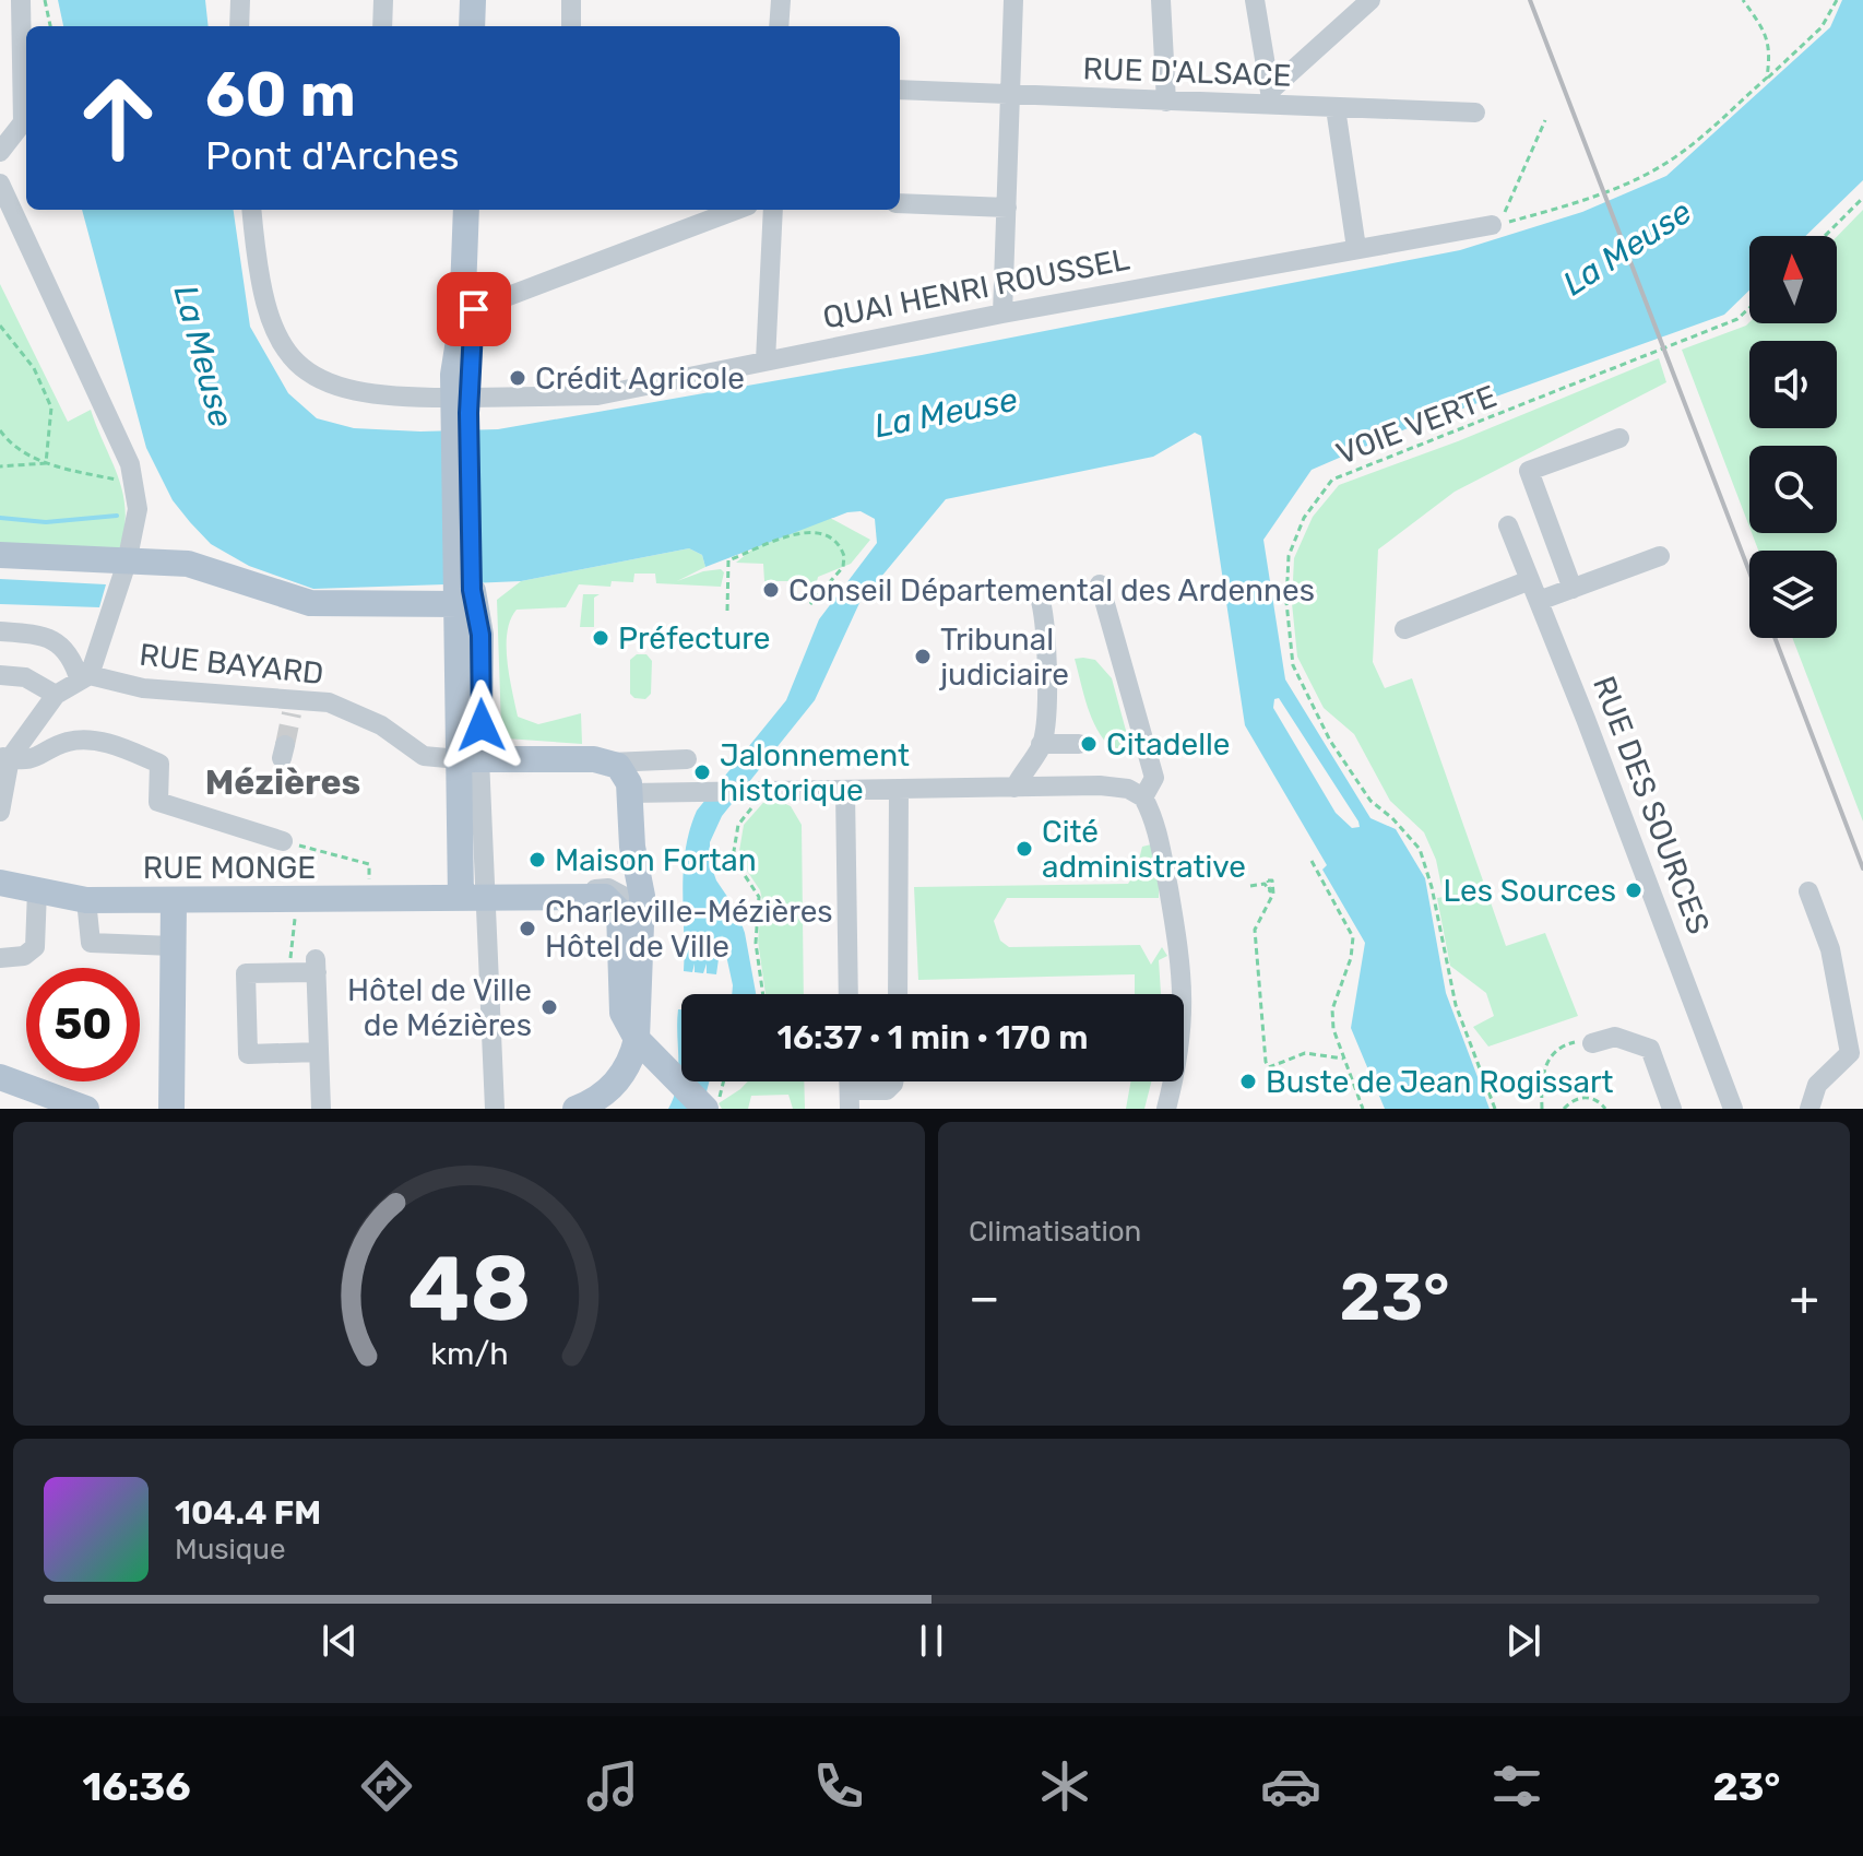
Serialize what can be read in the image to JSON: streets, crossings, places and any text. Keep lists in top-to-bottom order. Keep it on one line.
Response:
{"streets":{"main road":["RUE MONGE"],"street":["RUE D'ALSACE","QUAI HENRI ROUSSEL","RUE BAYARD","RUE DES SOURCES"],"path":["VOIE VERTE"]},"districts":["Mézières"],"water":["La Meuse"],"places":["Crédit Agricole","Conseil Départemental des Ardennes","Préfecture","Tribunal judiciaire","Citadelle","Jalonnement historique","Cité administrative","Maison Fortan","Les Sources","Charleville-Mézières Hôtel de Ville","Hôtel de Ville de Mézières","Buste de Jean Rogissart"],"north":"top","page":{"turn":["60 m","Pont d'Arches"],"limit":"50","trip":"16:37 · 1 min · 170 m","tile":"Climatisation","heat":["−","23°","+"],"song":["104.4 FM","Musique"],"tabs":["16:36","23°"],"gauge":["48","km/h"]}}
